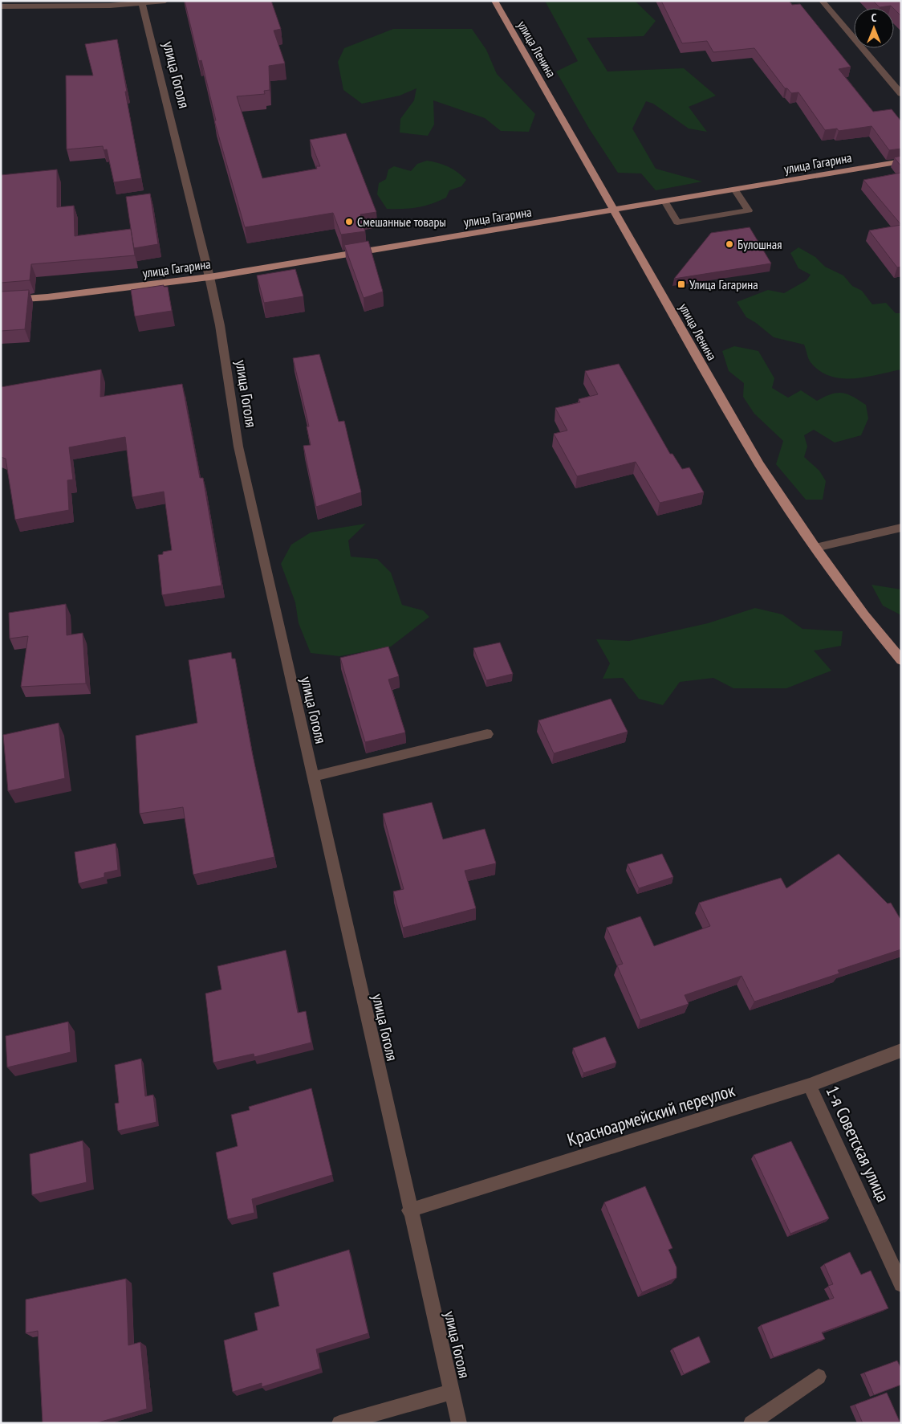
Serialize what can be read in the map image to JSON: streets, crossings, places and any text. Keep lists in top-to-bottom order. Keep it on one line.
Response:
{"streets":{"main road":["улица Ленина","улица Гагарина"],"street":["улица Гоголя","Красноармейский переулок","1-я Советская улица"]},"crossings":[["улица Ленина","улица Гагарина"],["улица Гоголя","улица Гагарина"],["улица Гоголя","Красноармейский переулок"],["Красноармейский переулок","1-я Советская улица"]],"places":{"other":["Смешанные товары","Булошная"],"transit":["Улица Гагарина"]},"north":"top"}
